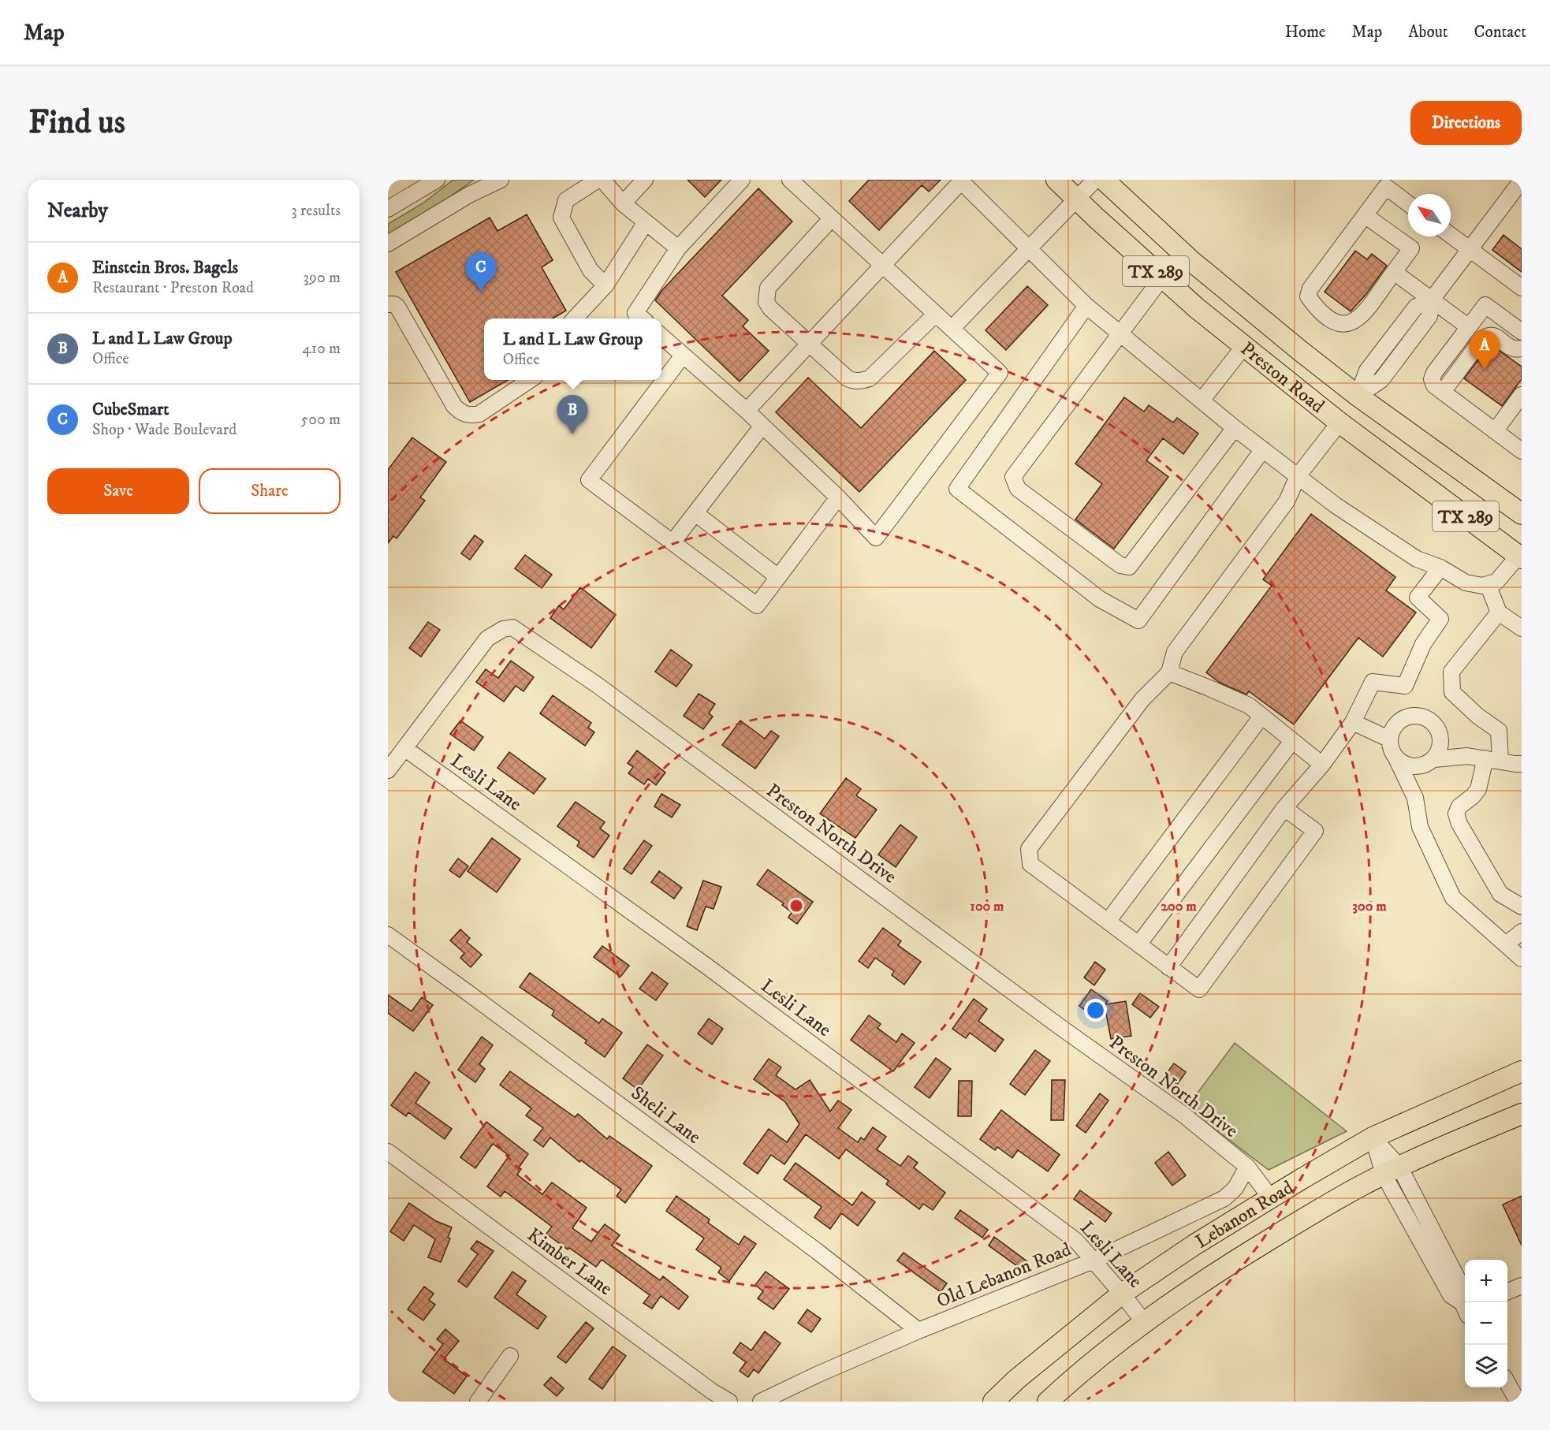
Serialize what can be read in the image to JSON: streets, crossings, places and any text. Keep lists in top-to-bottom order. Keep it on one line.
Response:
{"streets":{"main road":["TX 289","Preston Road","Lebanon Road"],"street":["Lesli Lane","Preston North Drive","Sheli Lane","Kimber Lane","Old Lebanon Road"]},"crossings":[["Lesli Lane","Preston North Drive"],["Lesli Lane","Lebanon Road"],["Lesli Lane","Old Lebanon Road"],["Preston North Drive","Lebanon Road"],["Preston North Drive","Old Lebanon Road"],["Sheli Lane","Old Lebanon Road"]],"north":"top left","page":{"header":"Map","nav":["Home","Map","About","Contact"],"buttons":["Directions",["Save","Share"]],"title":"Find us","heading":["Nearby","3 results"],"list":[{"mark":"A","name":"Einstein Bros. Bagels","note":"Restaurant · Preston Road","value":"390 m"},{"mark":"B","name":"L and L Law Group","note":"Office","value":"410 m"},{"mark":"C","name":"CubeSmart","note":"Shop · Wade Boulevard","value":"500 m"}],"pins":["C","A","B"],"popup":["L and L Law Group","Office"],"map_buttons":["+","−"]},"rings":["100 m","200 m","300 m"]}
